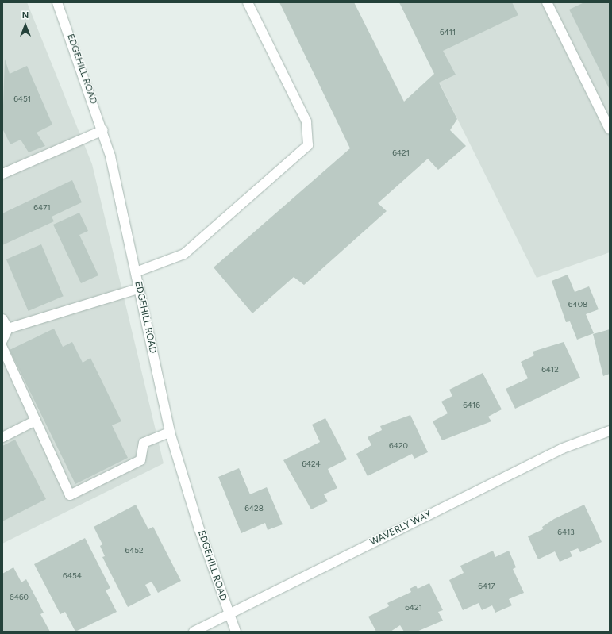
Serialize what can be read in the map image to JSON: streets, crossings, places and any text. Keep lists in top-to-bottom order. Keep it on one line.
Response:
{"streets":{"street":["EDGEHILL ROAD","WAVERLY WAY"]},"crossings":[["EDGEHILL ROAD","WAVERLY WAY"]],"house_numbers":["6411","6451","6421","6471","6408","6412","6416","6420","6424","6428","6413","6452","6454","6417","6460","6421"],"north":"top"}
